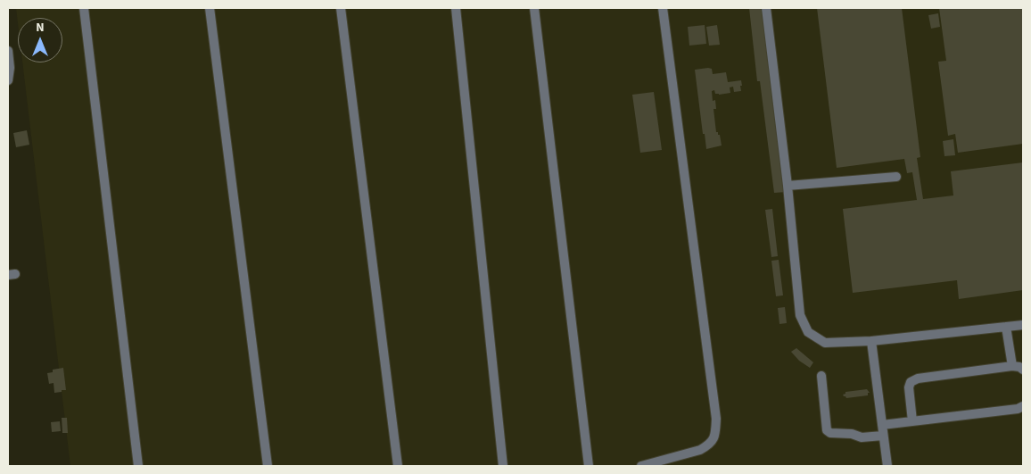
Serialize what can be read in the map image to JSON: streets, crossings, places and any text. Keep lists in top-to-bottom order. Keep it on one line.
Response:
{"north":"top"}
